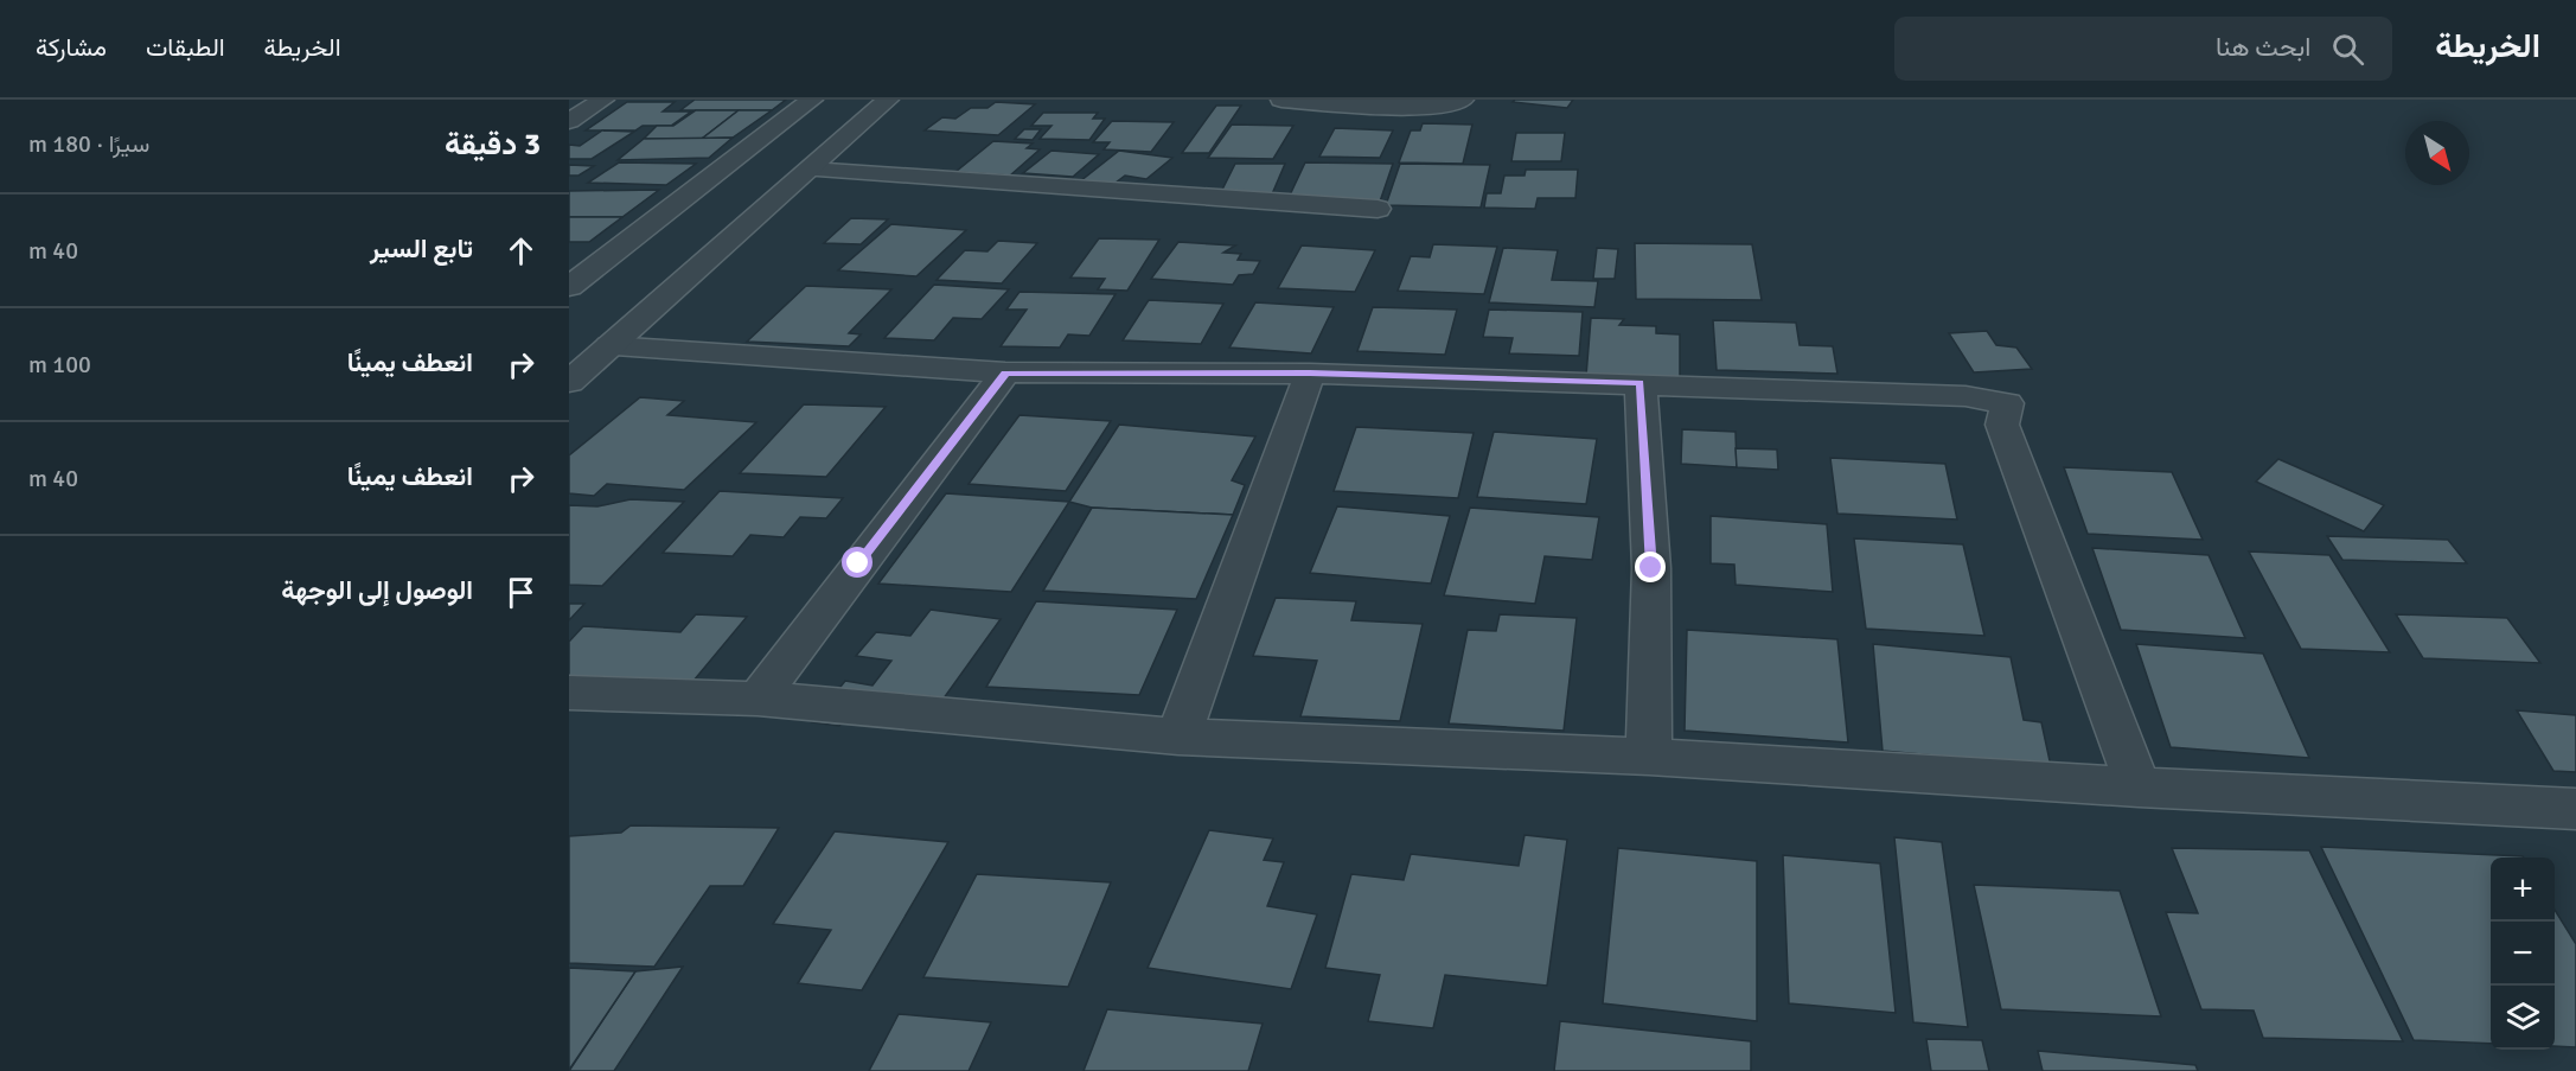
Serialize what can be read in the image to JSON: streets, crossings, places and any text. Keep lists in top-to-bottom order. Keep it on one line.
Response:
{"north":"bottom right","page":{"header":"الخريطة","search":"ابحث هنا","nav":["الخريطة","الطبقات","مشاركة"],"heading":["3 دقيقة","سيرًا · 180 m"],"list":[["تابع السير","40 m"],["انعطف يمينًا","100 m"],["انعطف يمينًا","40 m"],"الوصول إلى الوجهة"],"map_buttons":["+","−"]}}
